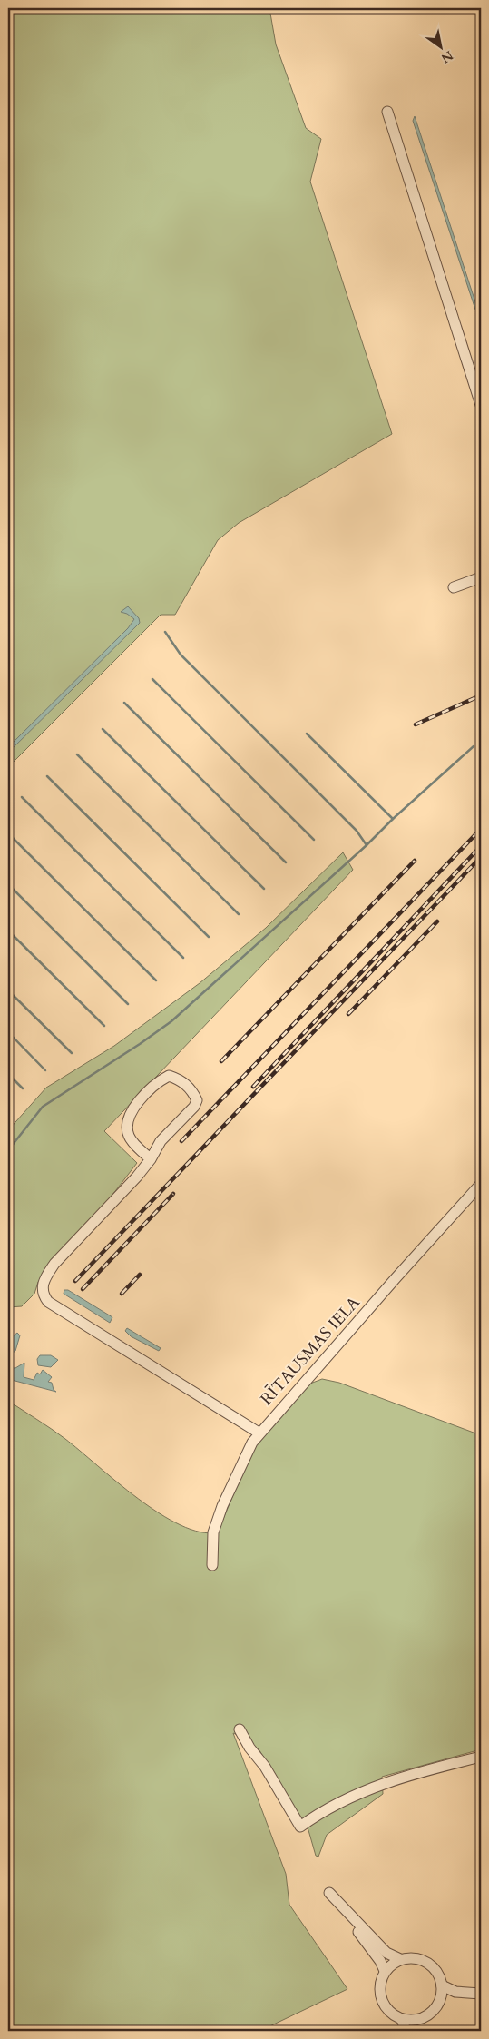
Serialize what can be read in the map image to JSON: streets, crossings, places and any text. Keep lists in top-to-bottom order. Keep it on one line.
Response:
{"streets":{"street":["RĪTAUSMAS IELA"]},"north":"bottom right"}
